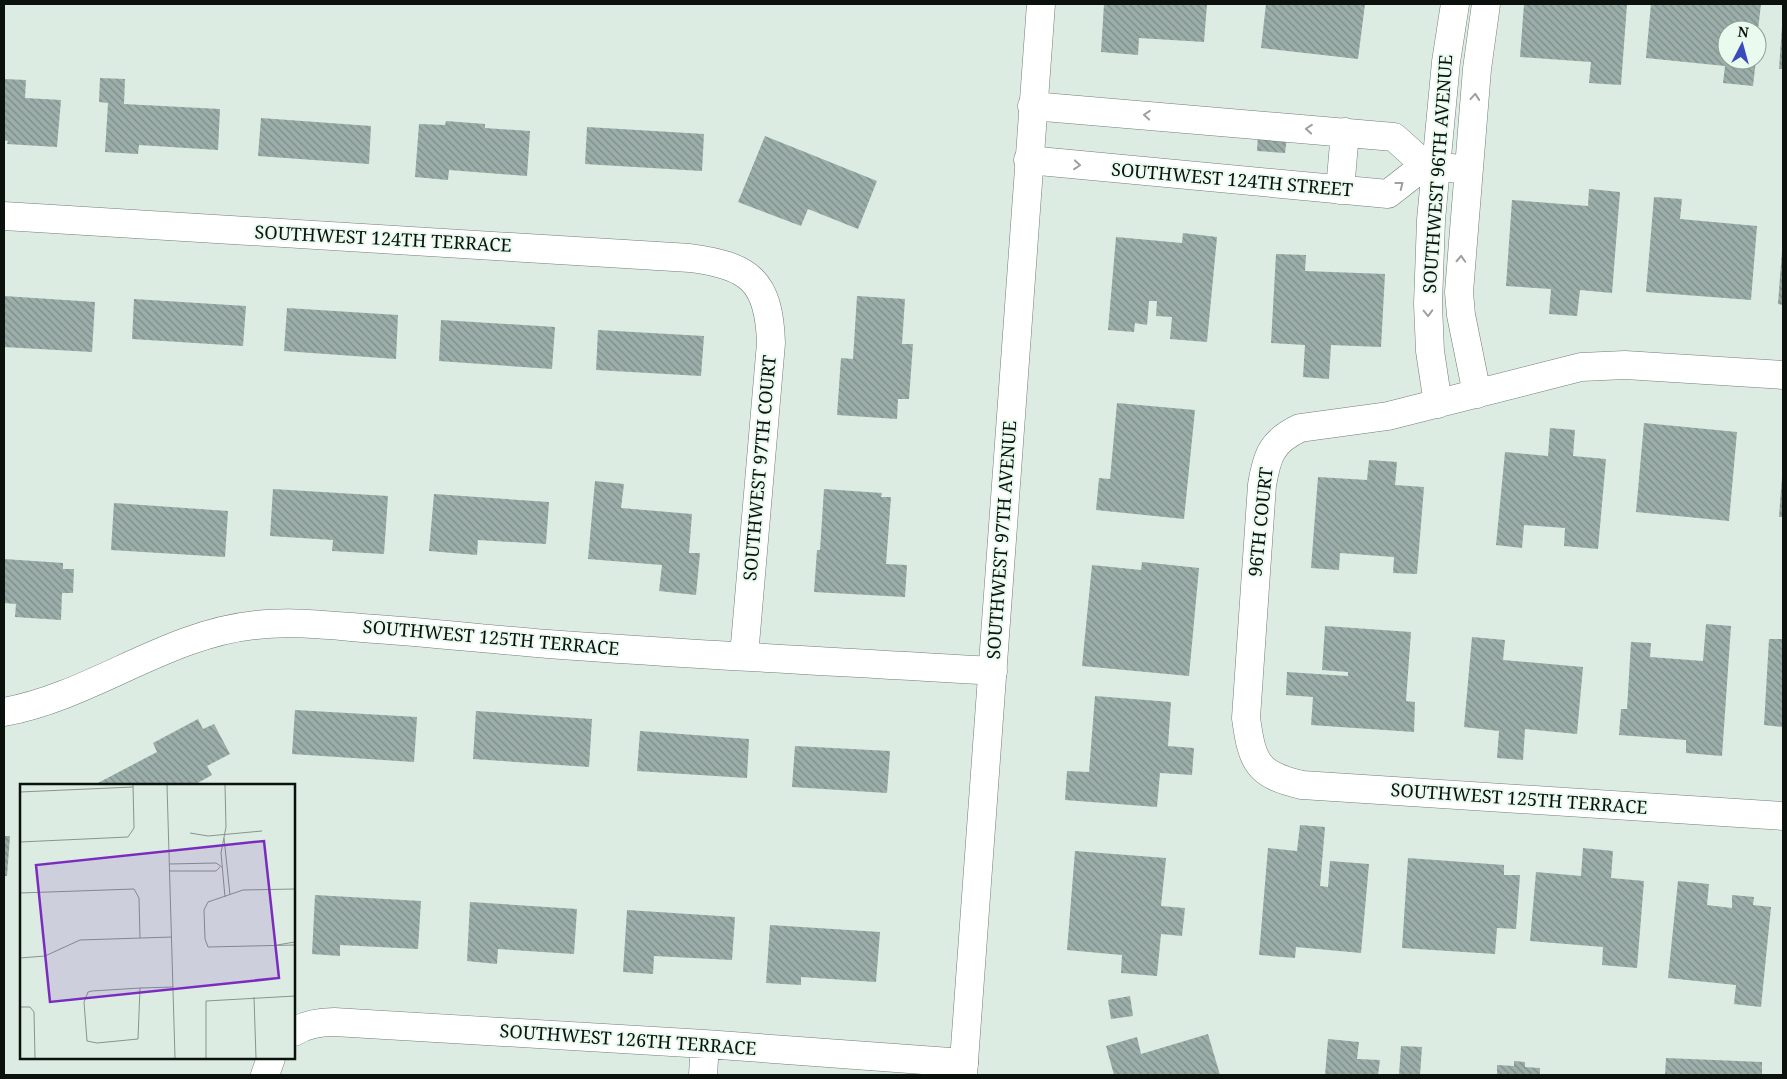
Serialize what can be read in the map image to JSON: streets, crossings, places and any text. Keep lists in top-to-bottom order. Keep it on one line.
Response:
{"streets":{"street":["SOUTHWEST 96TH AVENUE","SOUTHWEST 124TH STREET","SOUTHWEST 124TH TERRACE","SOUTHWEST 97TH COURT","96TH COURT","SOUTHWEST 97TH AVENUE","SOUTHWEST 125TH TERRACE","SOUTHWEST 126TH TERRACE"]},"crossings":[["SOUTHWEST 96TH AVENUE","SOUTHWEST 124TH STREET"],["SOUTHWEST 96TH AVENUE","96TH COURT"],["SOUTHWEST 124TH STREET","SOUTHWEST 97TH AVENUE"],["SOUTHWEST 124TH TERRACE","SOUTHWEST 97TH COURT"],["SOUTHWEST 97TH COURT","SOUTHWEST 125TH TERRACE"],["96TH COURT","SOUTHWEST 125TH TERRACE"],["SOUTHWEST 97TH AVENUE","SOUTHWEST 125TH TERRACE"],["SOUTHWEST 97TH AVENUE","SOUTHWEST 126TH TERRACE"]],"north":"top"}
